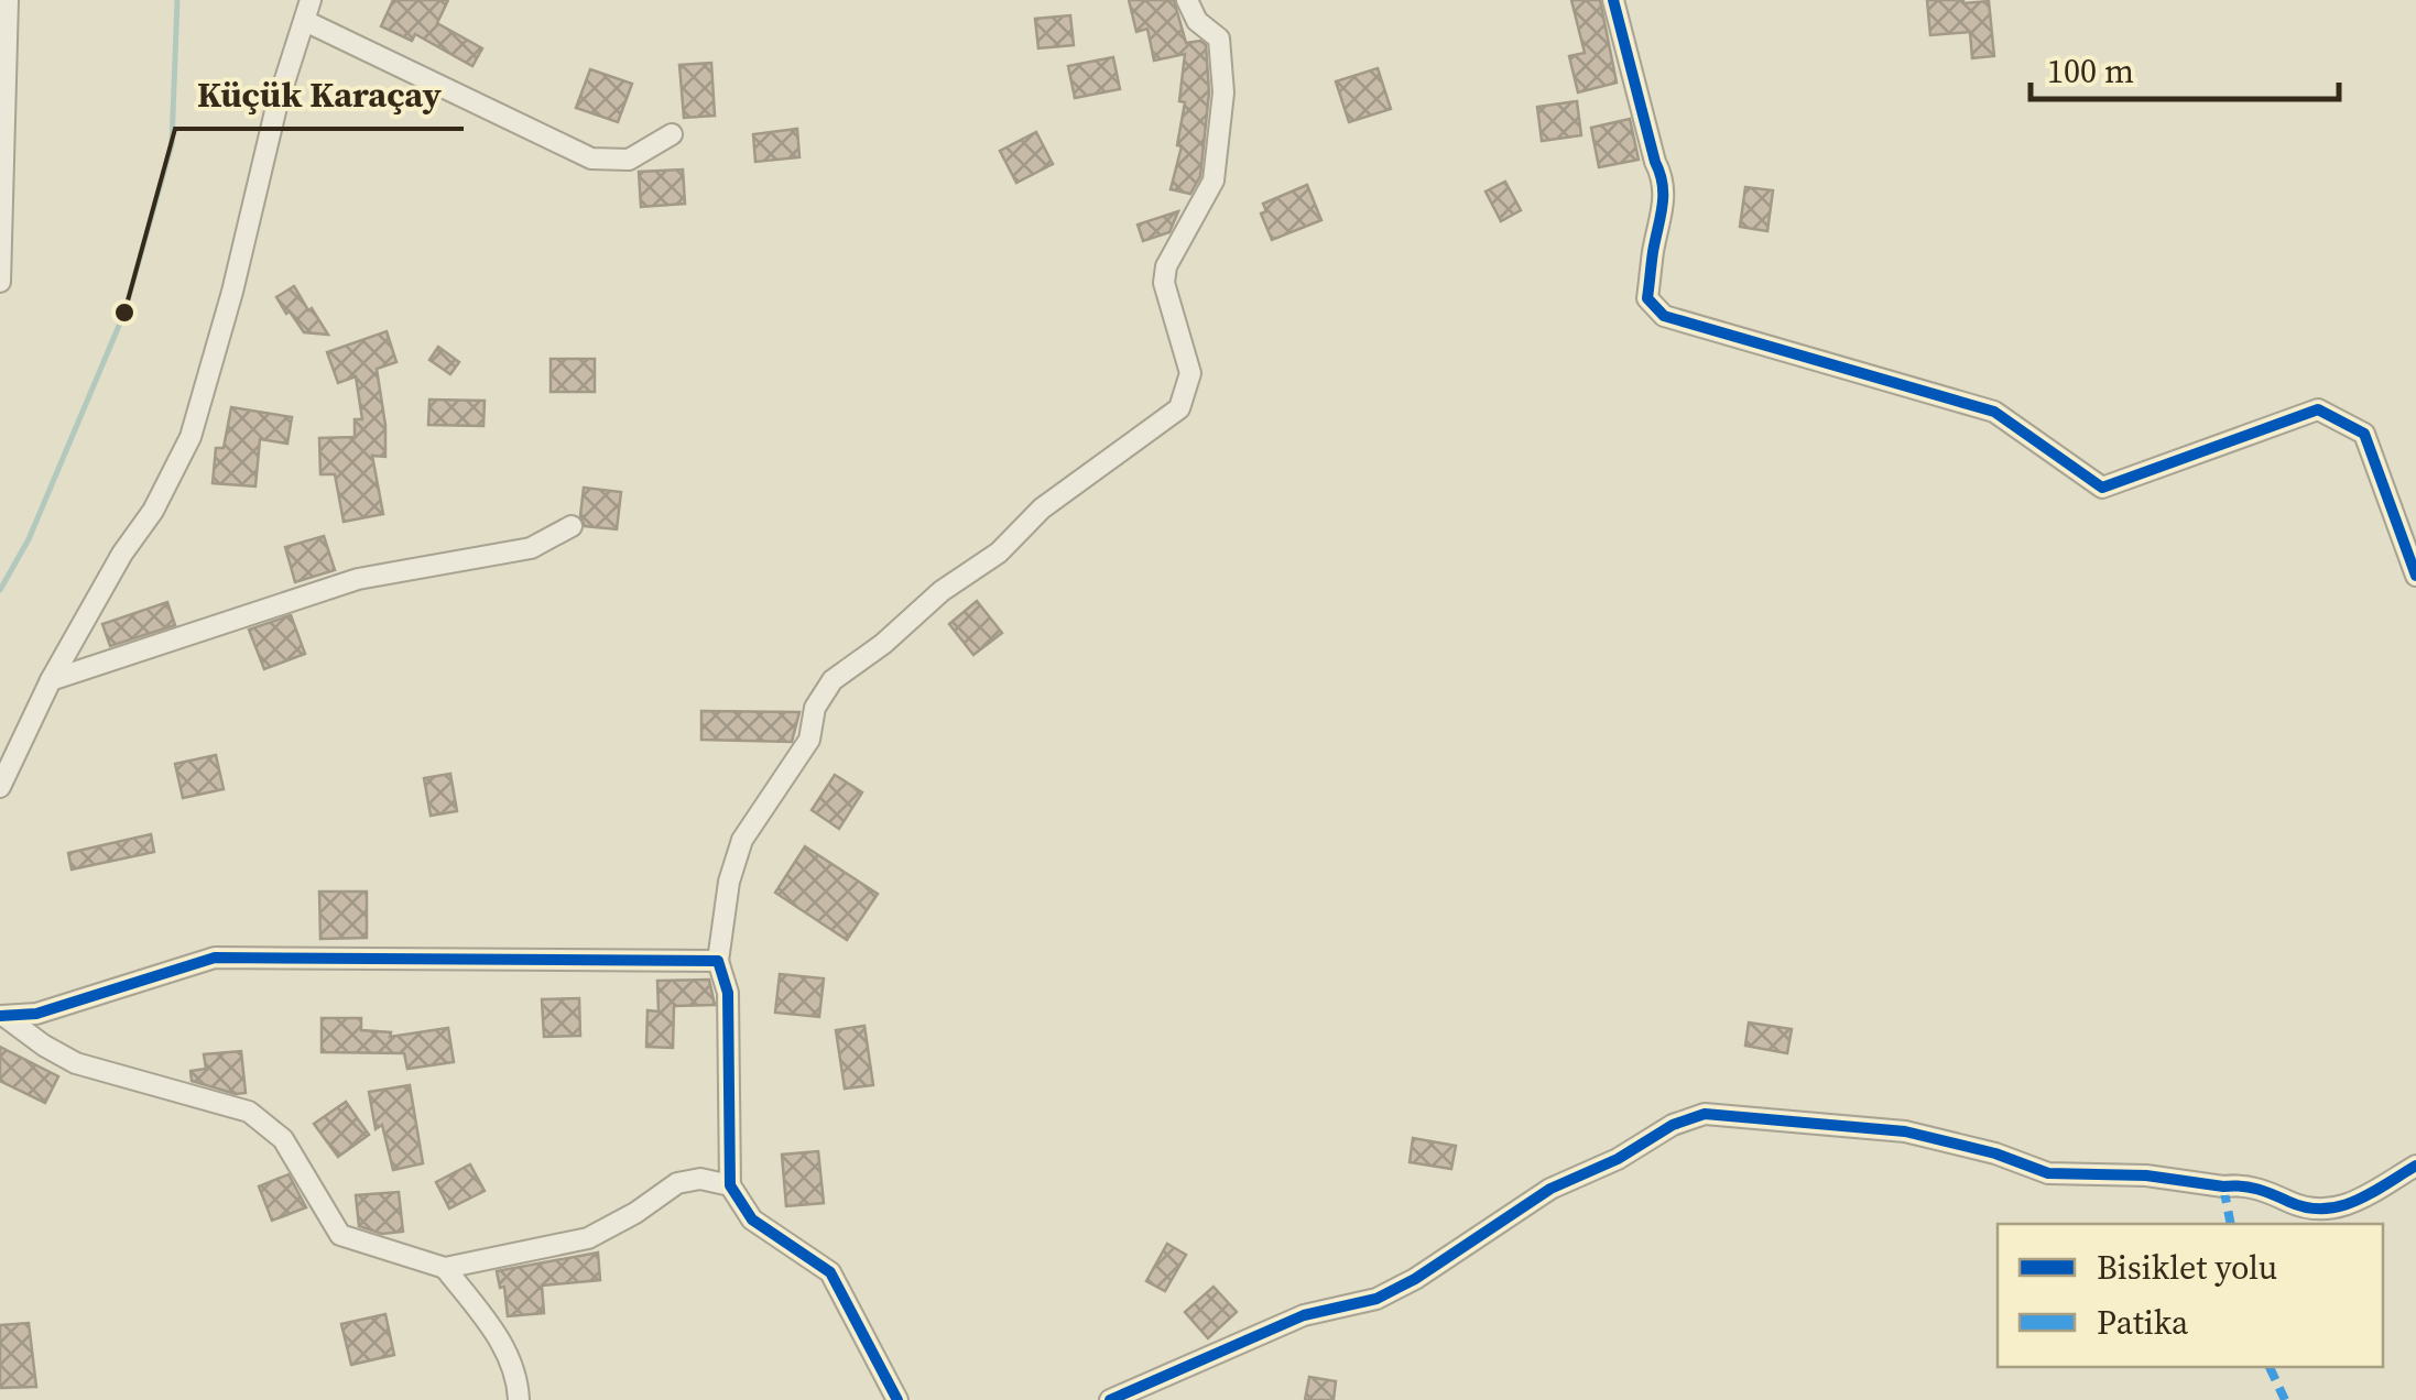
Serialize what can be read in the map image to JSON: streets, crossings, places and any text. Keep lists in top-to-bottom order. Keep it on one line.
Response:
{"places":["Küçük Karaçay"],"legend":["Bisiklet yolu","Patika"],"scale_bar":"100 m"}
